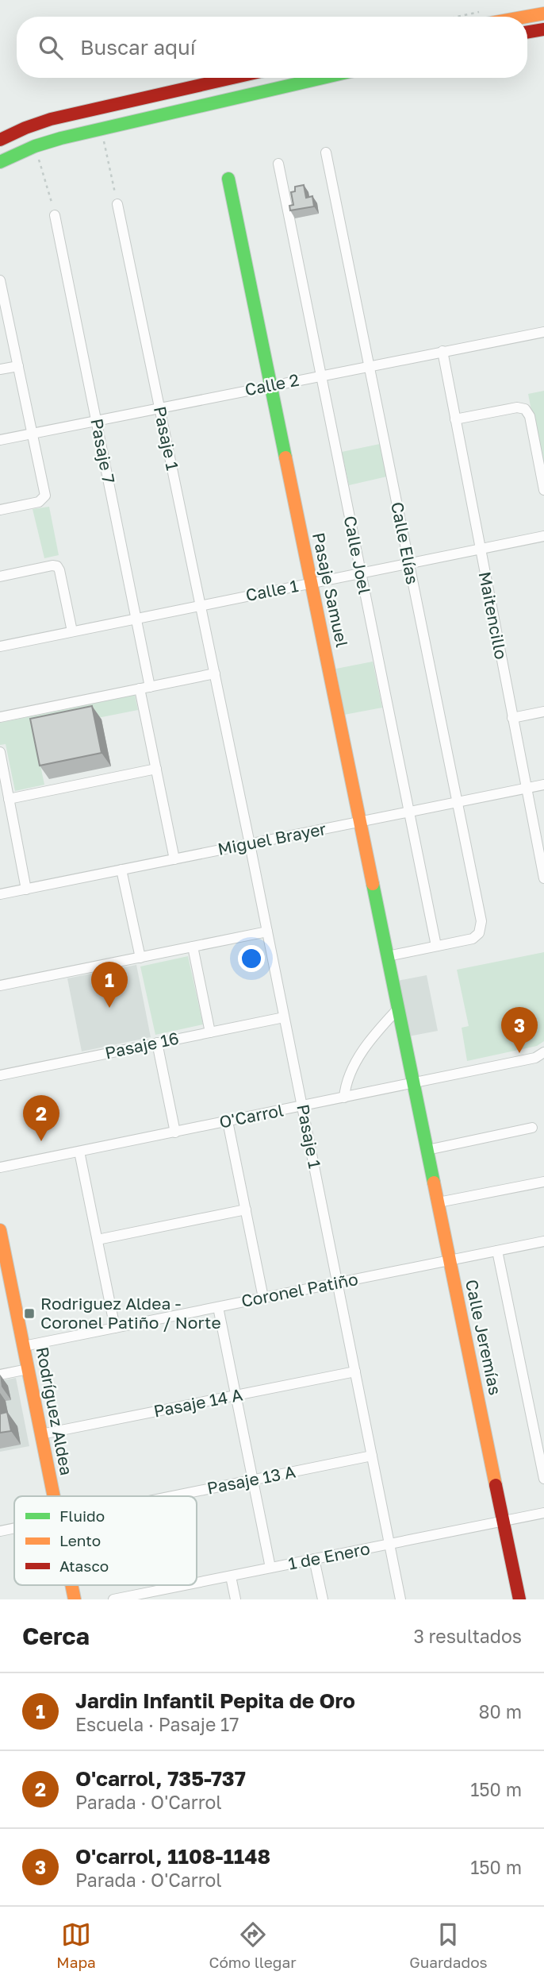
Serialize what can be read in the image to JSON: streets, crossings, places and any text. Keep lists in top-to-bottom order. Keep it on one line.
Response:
{"streets":{"street":["Calle 2","Pasaje 1","Pasaje 7","Calle Elías","Calle Joel","Pasaje Samuel","Calle 1","Maitencillo","Miguel Brayer","Pasaje 16","O'Carrol","Coronel Patiño","Calle Jeremías","Pasaje 14 A","Rodríguez Aldea","Pasaje 13 A","1 de Enero"]},"crossings":[["Calle 2","Pasaje 1"],["Calle 2","Pasaje 7"],["Calle 2","Calle Elías"],["Calle 2","Calle Joel"],["Calle 2","Pasaje Samuel"],["Calle 2","Maitencillo"],["Pasaje 1","Calle 1"],["Pasaje 1","Miguel Brayer"],["Pasaje 1","Pasaje 16"],["Pasaje 1","O'Carrol"],["Pasaje 1","Coronel Patiño"],["Pasaje 1","Pasaje 14 A"],["Pasaje 1","Pasaje 13 A"],["Pasaje 1","1 de Enero"],["Pasaje 7","Calle 1"],["Pasaje 7","Miguel Brayer"],["Calle Elías","Calle Joel"],["Calle Elías","Calle 1"],["Calle Elías","Miguel Brayer"],["Calle Joel","Calle 1"],["Calle Joel","Miguel Brayer"],["Pasaje Samuel","Calle 1"],["Pasaje Samuel","Miguel Brayer"],["Pasaje Samuel","O'Carrol"],["Pasaje Samuel","Calle Jeremías"],["Calle 1","Maitencillo"],["Maitencillo","Miguel Brayer"],["O'Carrol","Calle Jeremías"],["Coronel Patiño","Calle Jeremías"],["Coronel Patiño","Rodríguez Aldea"],["Calle Jeremías","1 de Enero"],["Pasaje 14 A","Rodríguez Aldea"]],"places":{"transit":["Rodriguez Aldea - Coronel Patiño / Norte"]},"legend":["Fluido","Lento","Atasco"],"page":{"search":"Buscar aquí","pins":["1","3","2"],"heading":["Cerca","3 resultados"],"list":[{"mark":"1","name":"Jardin Infantil Pepita de Oro","note":"Escuela · Pasaje 17","value":"80 m"},{"mark":"2","name":"O'carrol, 735-737","note":"Parada · O'Carrol","value":"150 m"},{"mark":"3","name":"O'carrol, 1108-1148","note":"Parada · O'Carrol","value":"150 m"}],"nav":["Mapa","Cómo llegar","Guardados"]}}
